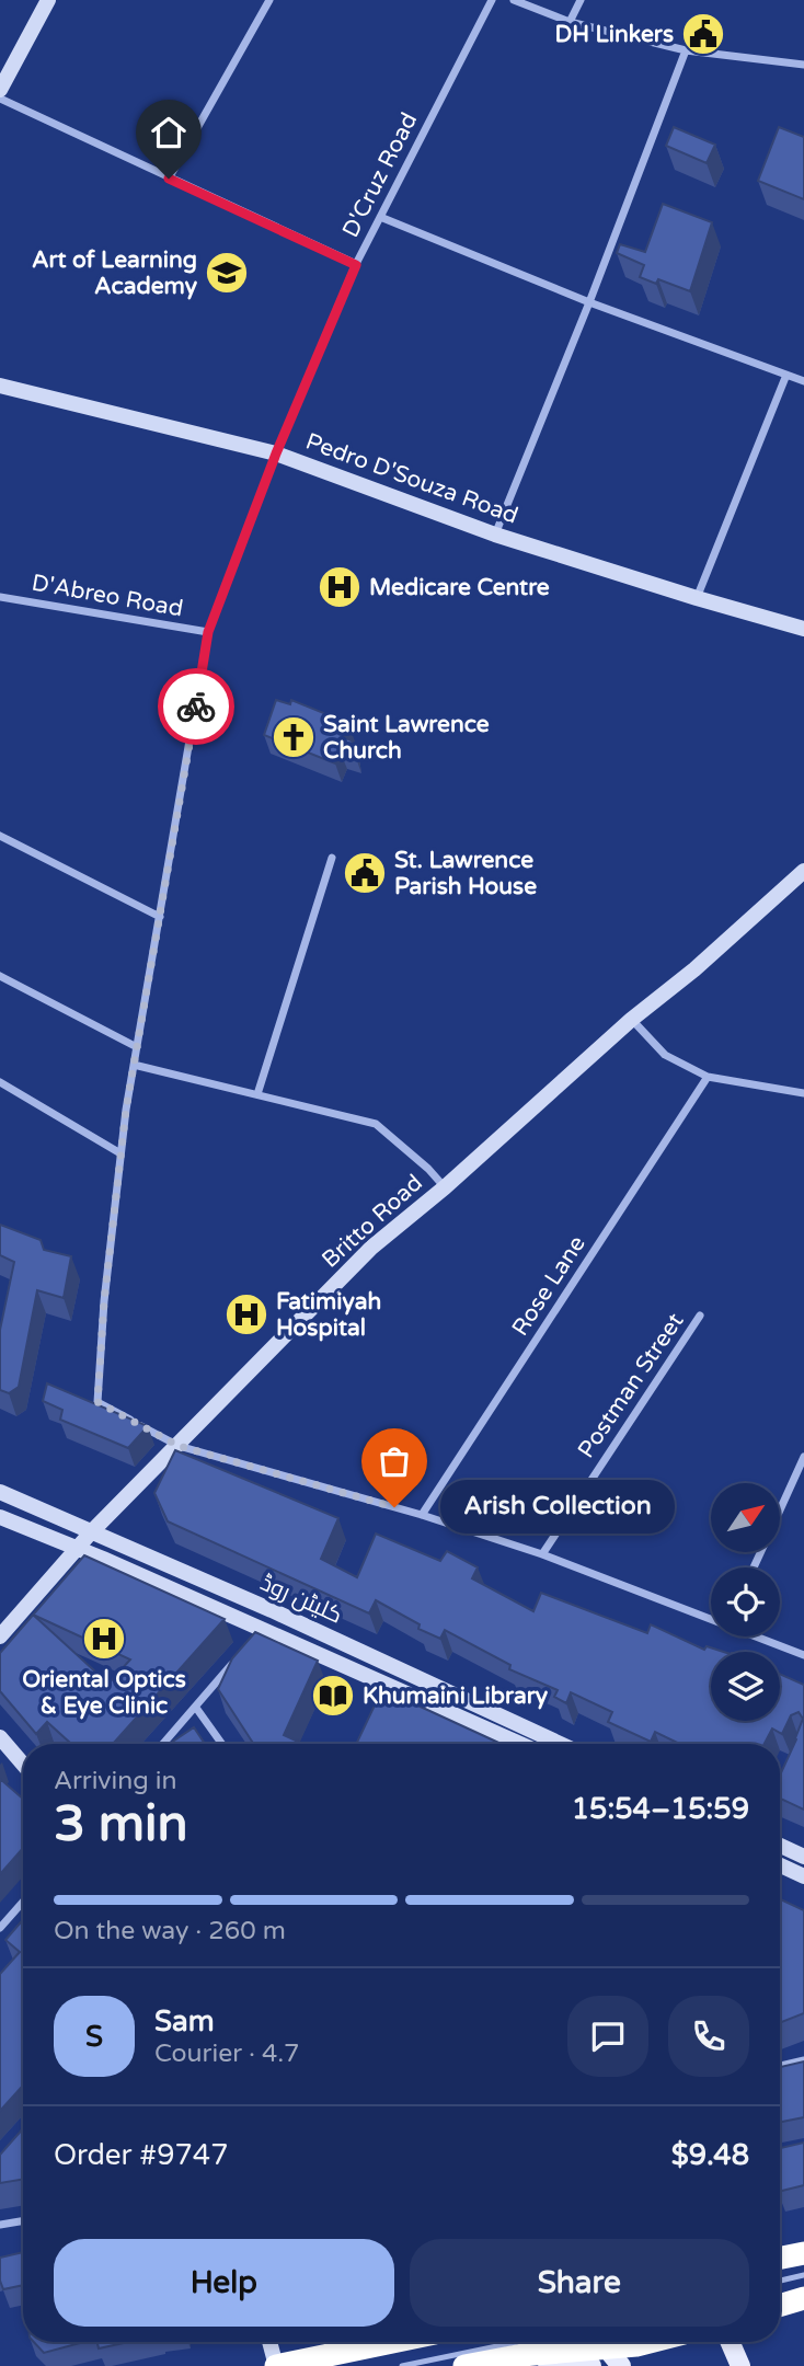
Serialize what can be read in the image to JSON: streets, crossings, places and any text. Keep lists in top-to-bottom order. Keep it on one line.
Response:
{"streets":{"street":["D'Cruz Road","Pedro D'Souza Road","D'Abreo Road","Britto Road","Rose Lane","Postman Street","کلیٹن روڈ"]},"crossings":[["D'Cruz Road","Pedro D'Souza Road"],["D'Cruz Road","D'Abreo Road"],["D'Cruz Road","Britto Road"],["Britto Road","کلیٹن روڈ"]],"places":{"public building":["DH Linkers","St. Lawrence Parish House"],"school or university":["Art of Learning Academy"],"hospital":["Medicare Centre","Fatimiyah Hospital","Oriental Optics & Eye Clinic"],"church":["Saint Lawrence Church"],"other":["Arish Collection"],"library":["Khumaini Library"]},"north":"top right","page":{"bubble":"Arish Collection","heading":["3 min","Arriving in","15:54–15:59"],"panel":["Sam","Courier · 4.7","Order #9747","$9.48"],"bar":"On the way · 260 m","round":"S","buttons":["Help","Share"]}}
